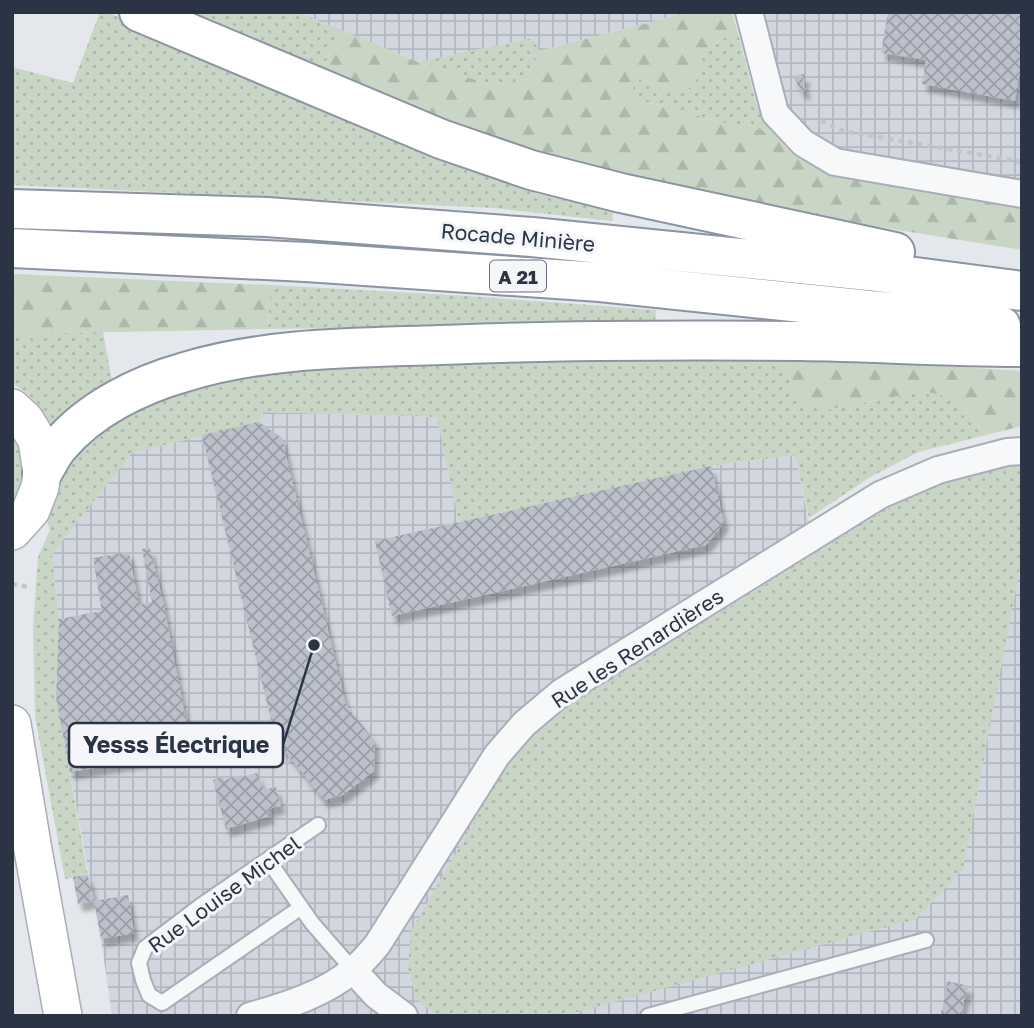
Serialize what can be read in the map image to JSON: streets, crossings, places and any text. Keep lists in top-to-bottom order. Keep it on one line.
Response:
{"streets":{"highway":["Rocade Minière","A 21"],"street":["Rue les Renardières"],"lane":["Rue Louise Michel"]},"places":["Yesss Électrique"]}
